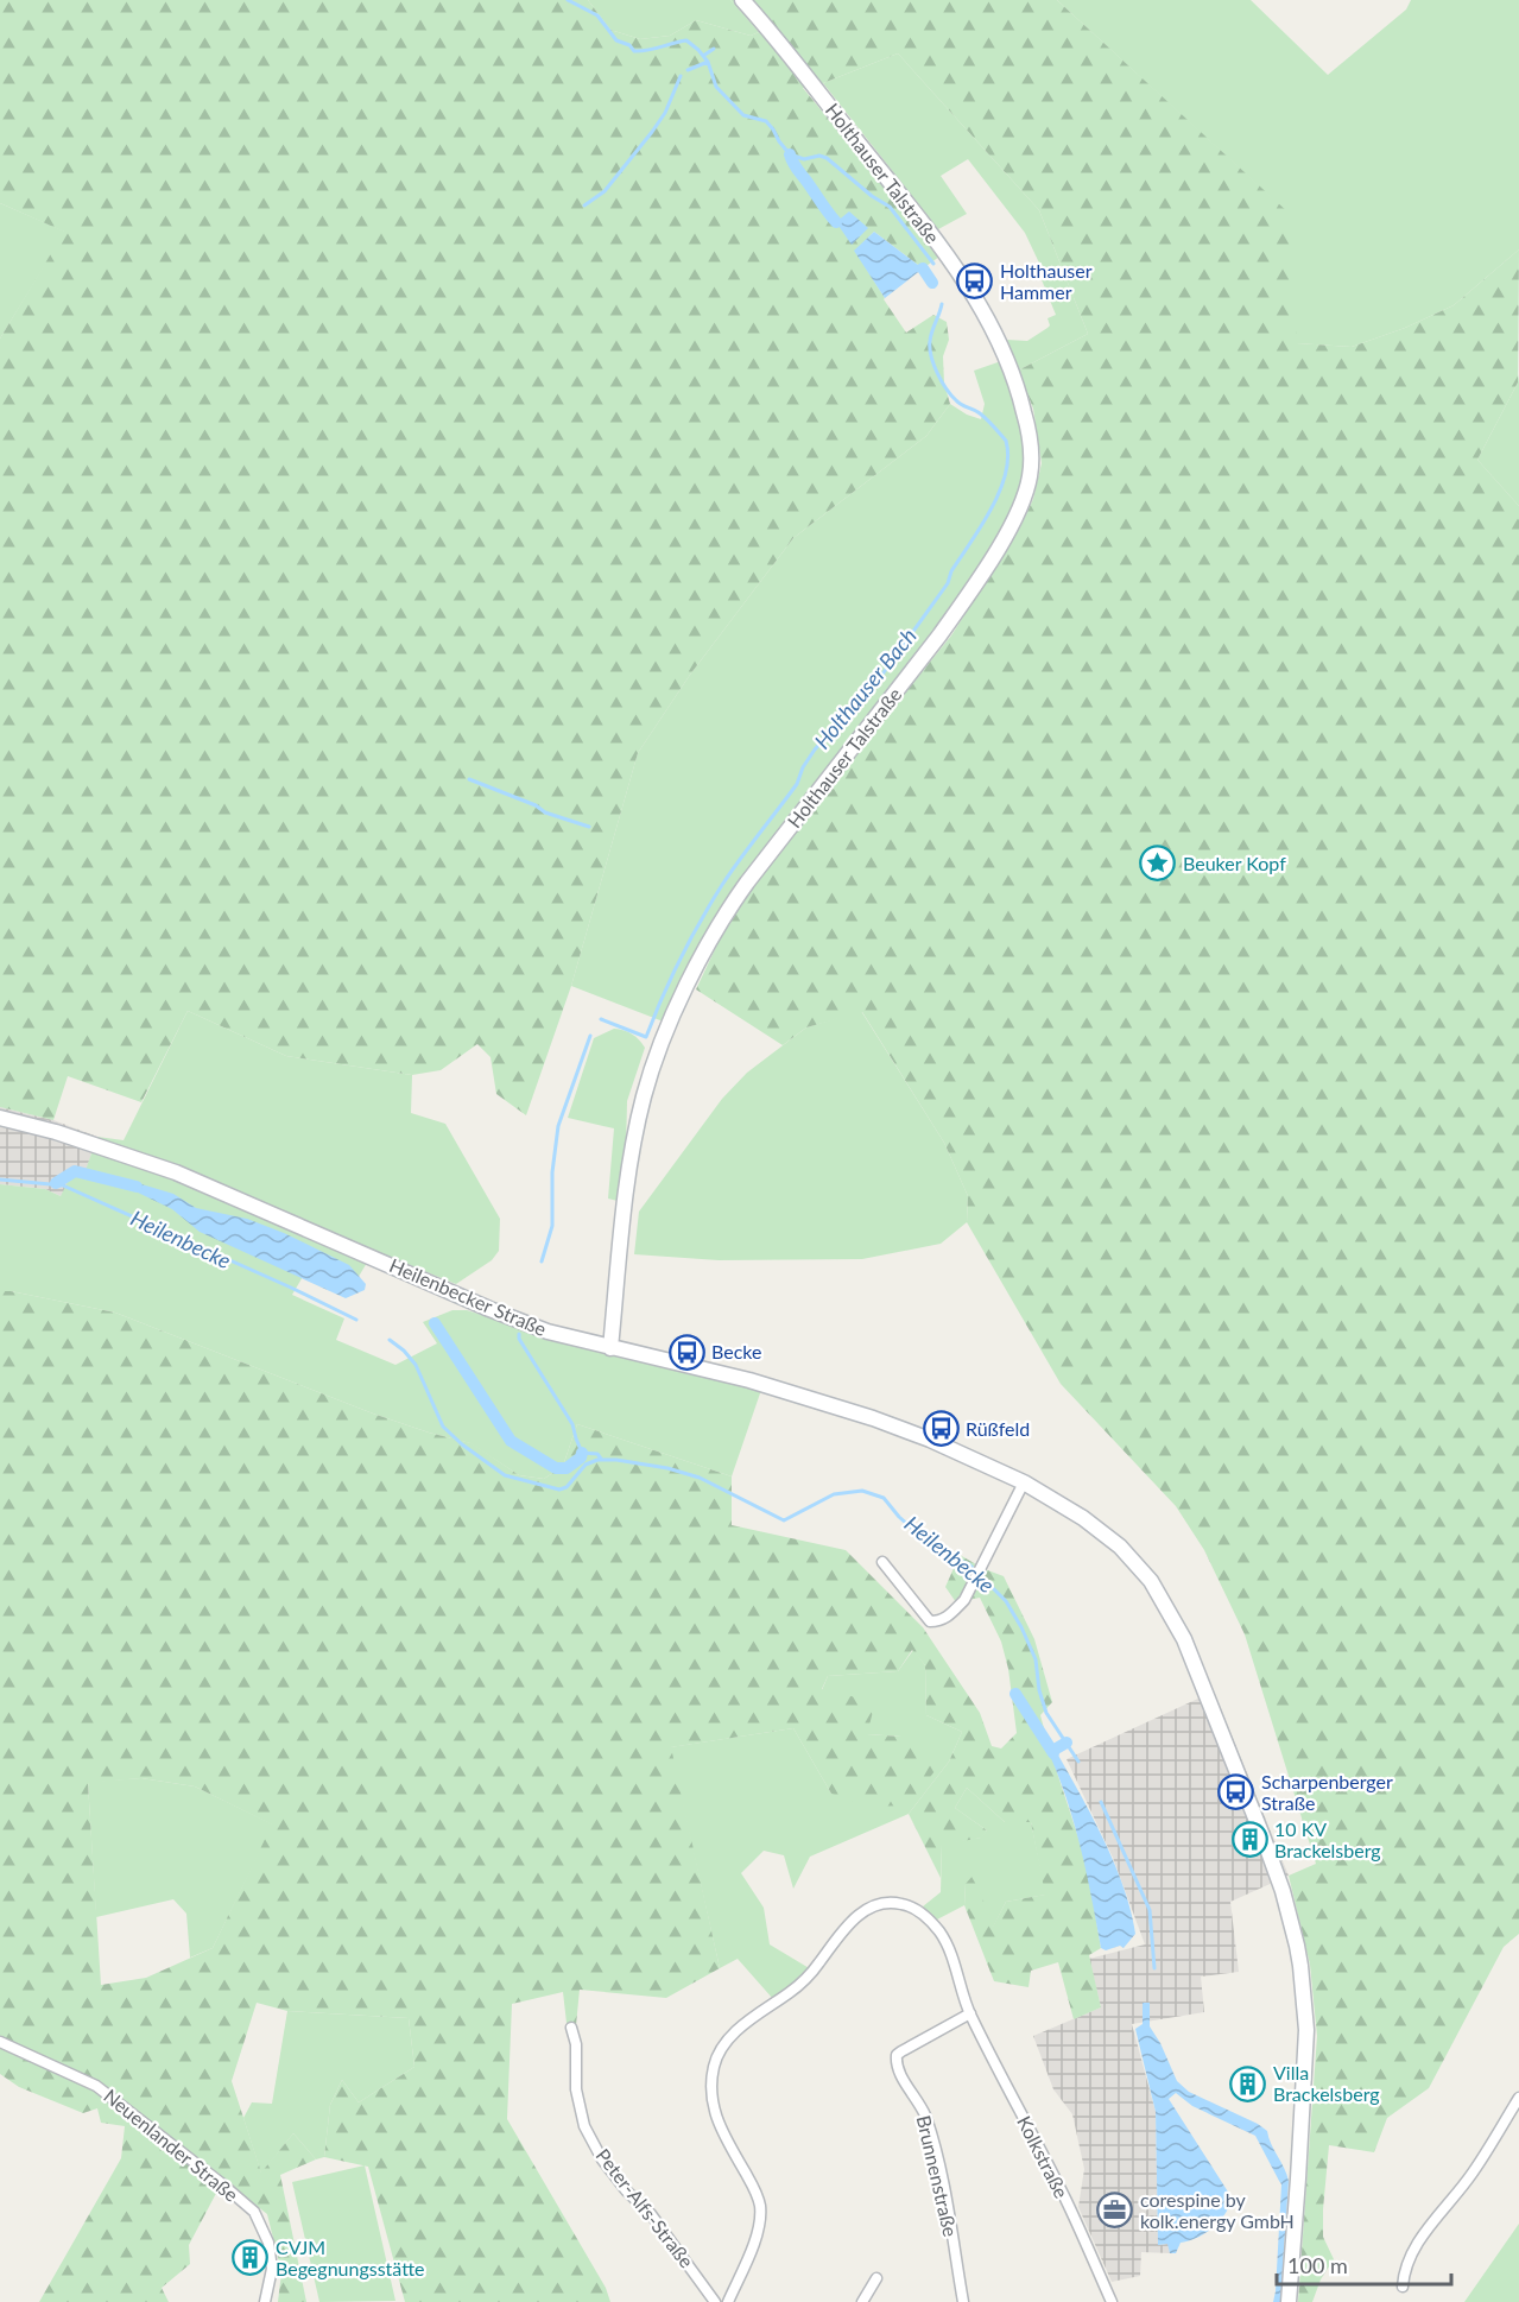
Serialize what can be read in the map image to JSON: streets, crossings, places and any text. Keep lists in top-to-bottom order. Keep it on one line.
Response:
{"streets":{"main road":["Holthauser Talstraße","Heilenbecker Straße"],"street":["Neuenlander Straße","Kolkstraße","Brunnenstraße","Peter-Alfs-Straße"]},"crossings":[["Holthauser Talstraße","Heilenbecker Straße"],["Kolkstraße","Brunnenstraße"]],"water":["Holthauser Bach","Heilenbecke"],"places":{"bus stop":["Holthauser Hammer","Becke","Rüßfeld","Scharpenberger Straße"],"place":["Beuker Kopf"],"building":["10 KV Brackelsberg","Villa Brackelsberg","CVJM Begegnungsstätte"],"office":["corespine by kolk.energy GmbH"]},"scale_bar":"100 m"}
